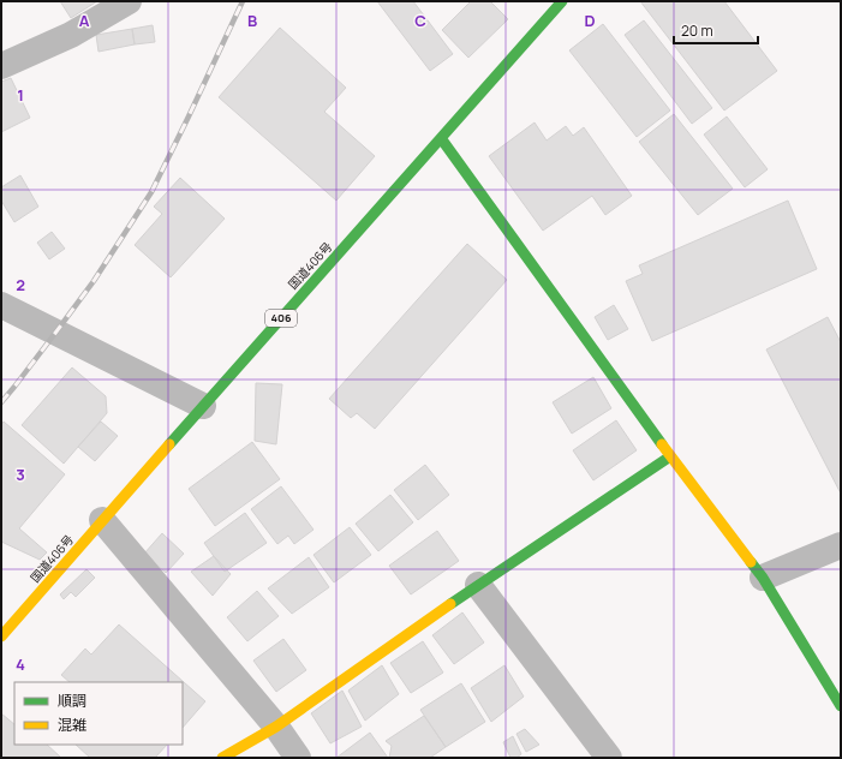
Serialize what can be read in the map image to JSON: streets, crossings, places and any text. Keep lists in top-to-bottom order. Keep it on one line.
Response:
{"streets":{"main road":["国道406号","406"]},"legend":["順調","混雑"],"scale_bar":"20 m","grid":{"columns":["A","B","C","D"],"rows":["1","2","3","4"]}}
